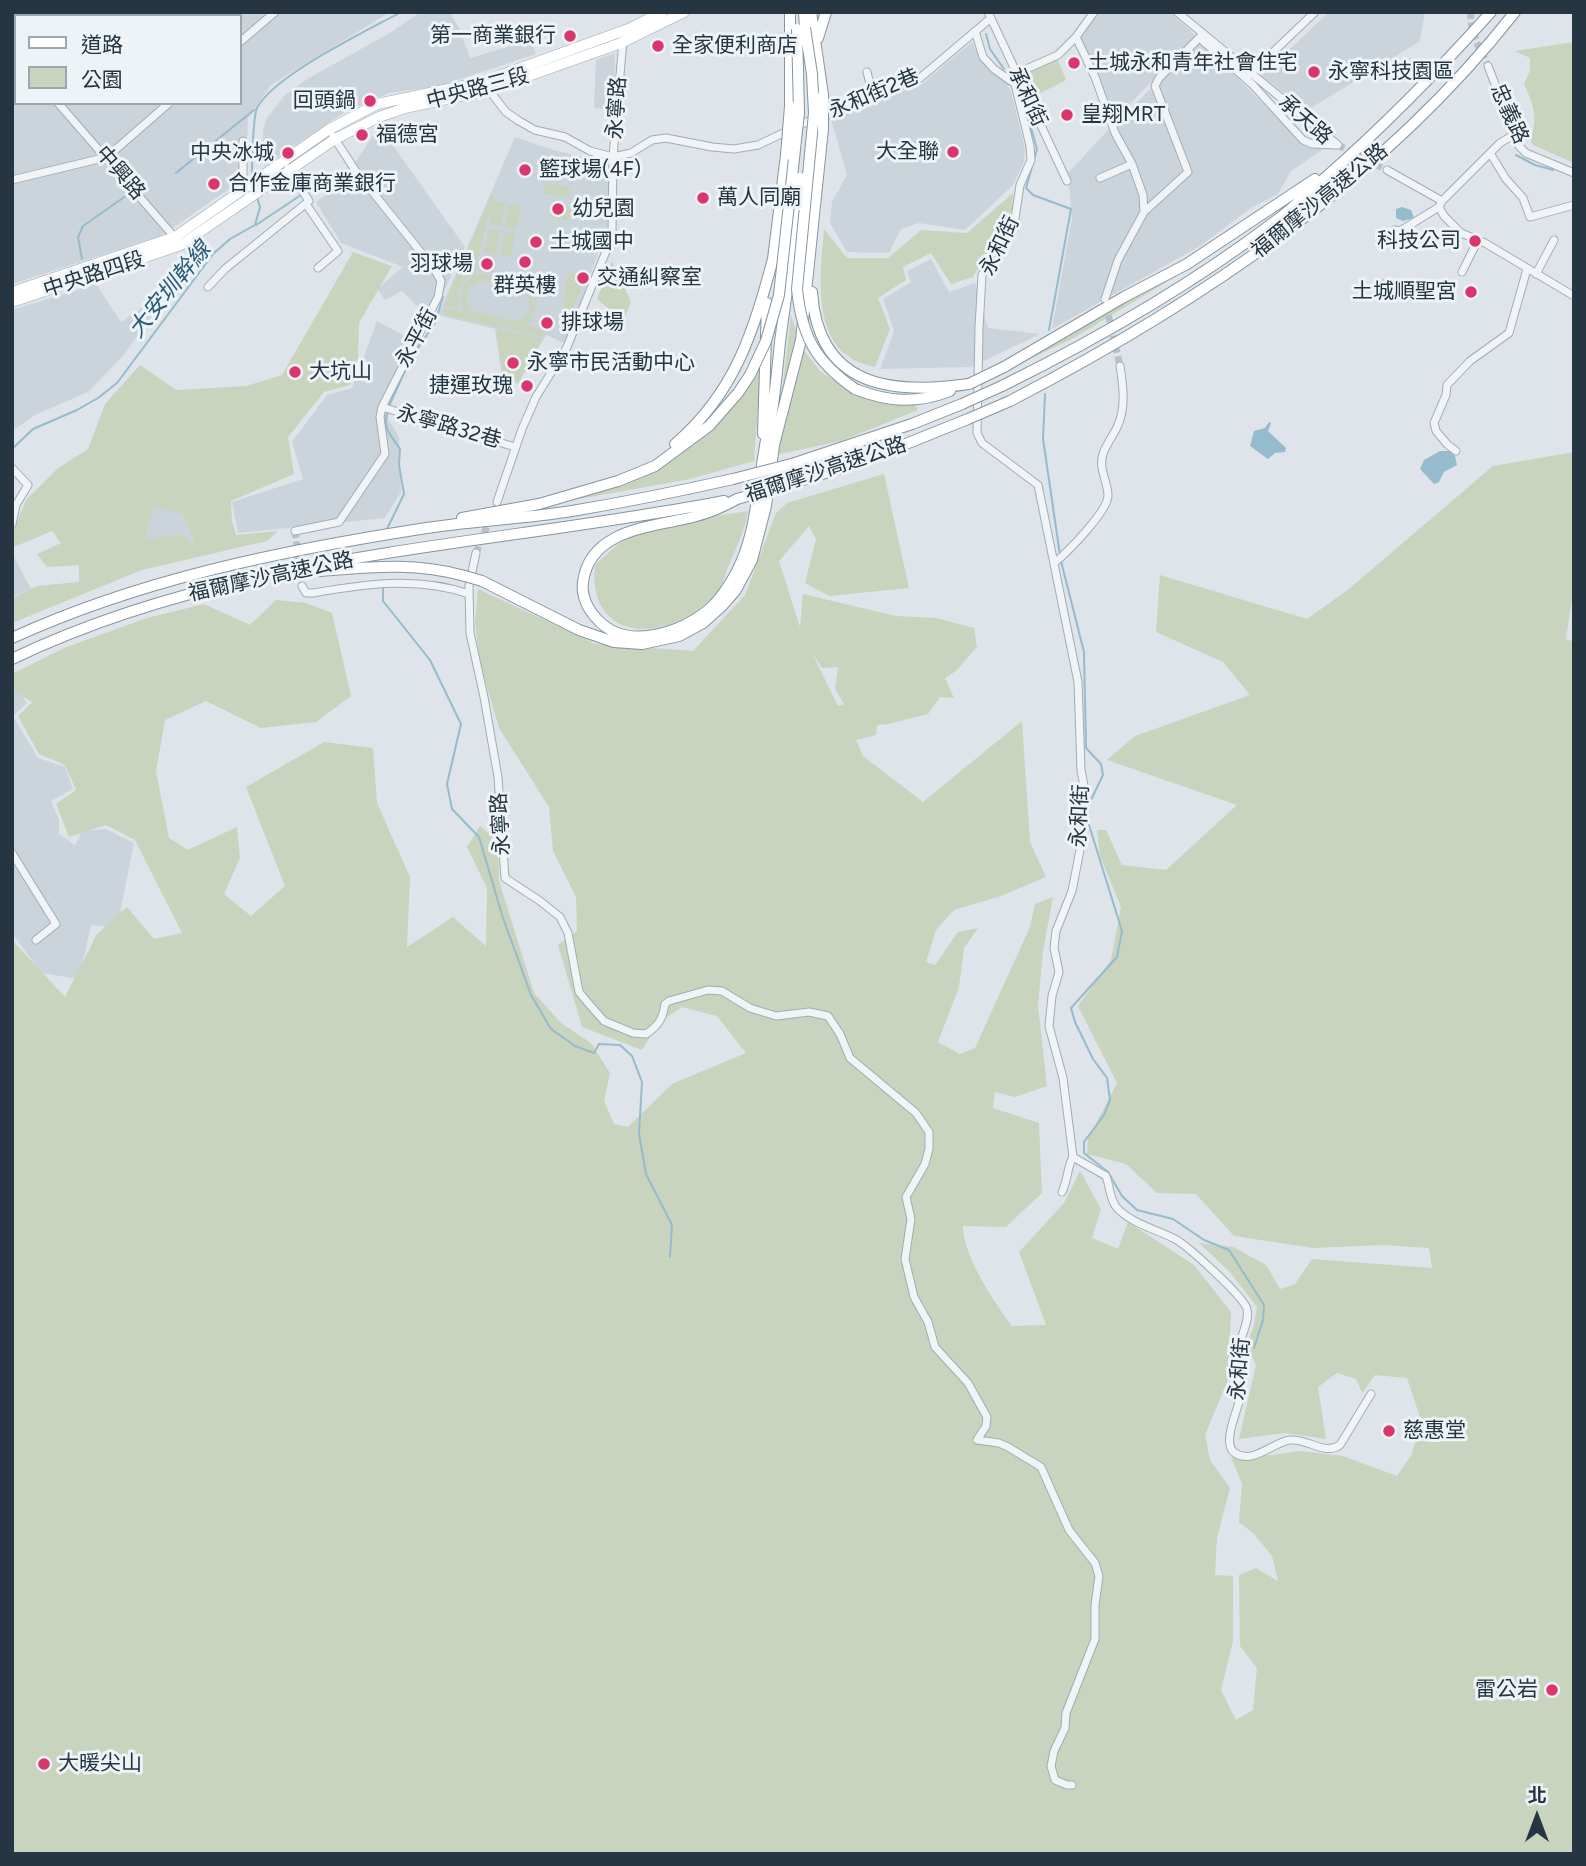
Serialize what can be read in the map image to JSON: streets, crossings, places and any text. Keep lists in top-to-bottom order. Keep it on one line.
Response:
{"streets":{"highway":["福爾摩沙高速公路"],"main road":["中央路三段","中央路四段"],"street":["永和街2巷","承和街","永寧路","忠義路","承天路","中興路","永和街","永平街","永寧路32巷"]},"crossings":[["中央路三段","永寧路"],["中央路三段","中央路四段"],["中央路三段","永平街"],["永和街2巷","承和街"],["永和街2巷","永寧路"],["永和街2巷","永和街"],["永寧路","永寧路32巷"],["中興路","中央路四段"],["永平街","永寧路32巷"]],"water":["大安圳幹線"],"places":["第一商業銀行","全家便利商店","土城永和青年社會住宅","永寧科技園區","回頭鍋","皇翔MRT","福德宮","大全聯","中央冰城","籃球場(4F)","合作金庫商業銀行","萬人同廟","幼兒園","科技公司","土城國中","群英樓","羽球場","交通糾察室","土城順聖宮","排球場","永寧市民活動中心","大坑山","捷運玫瑰","慈惠堂","雷公岩","大暖尖山"],"legend":["道路","公園"],"north":"top"}
